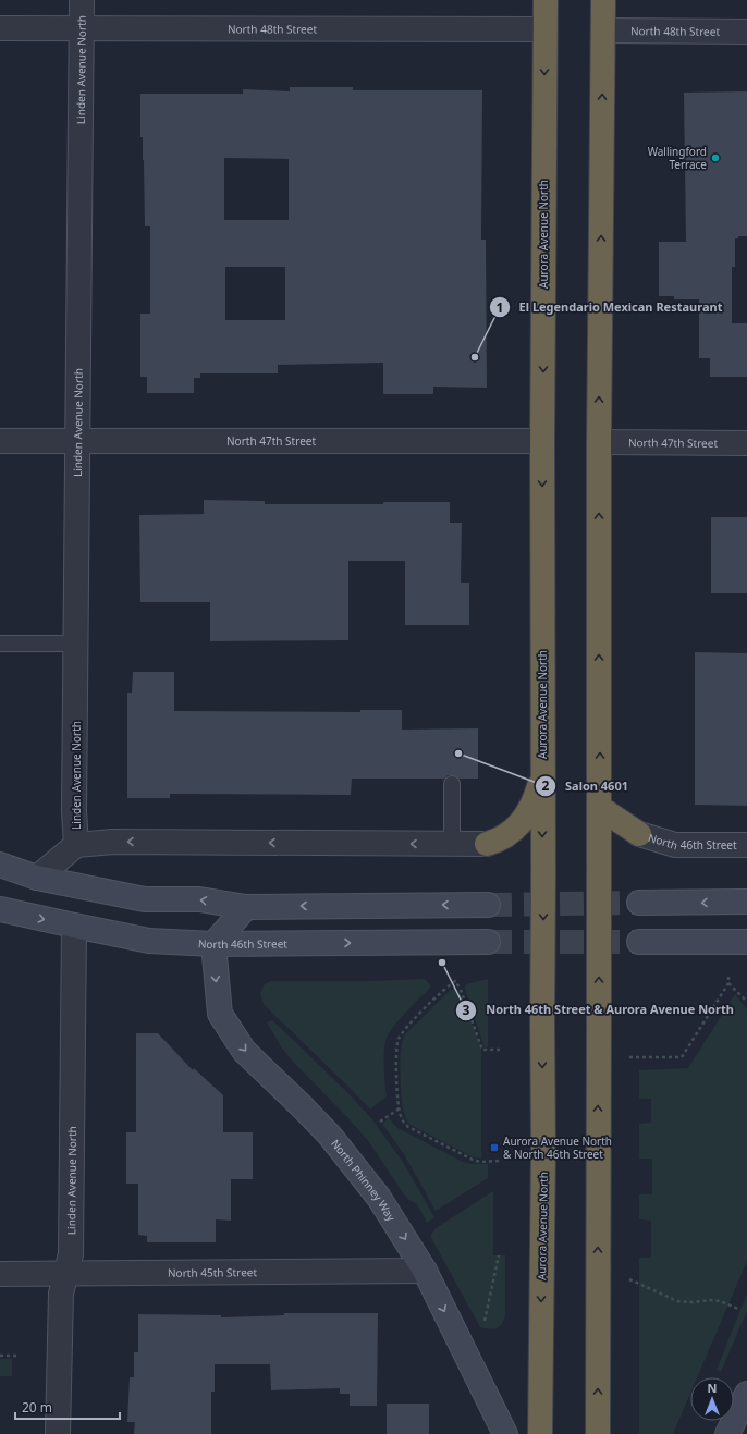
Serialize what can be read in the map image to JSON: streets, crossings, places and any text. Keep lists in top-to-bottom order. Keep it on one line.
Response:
{"streets":{"highway":["Aurora Avenue North"],"main road":["North 46th Street","North Phinney Way"],"street":["North 48th Street","Linden Avenue North","North 47th Street","North 45th Street"]},"crossings":[["North 48th Street","Linden Avenue North"],["North 48th Street","Aurora Avenue North"],["Linden Avenue North","North 47th Street"],["Linden Avenue North","North 46th Street"],["Linden Avenue North","North 45th Street"],["Aurora Avenue North","North 47th Street"],["North 46th Street","North Phinney Way"],["North Phinney Way","North 45th Street"]],"one_way":["North Phinney Way"],"places":{"other":["Wallingford Terrace","El Legendario Mexican Restaurant","Salon 4601","North 46th Street & Aurora Avenue North"],"transit":["Aurora Avenue North & North 46th Street"]},"scale_bar":"20 m","north":"top"}
